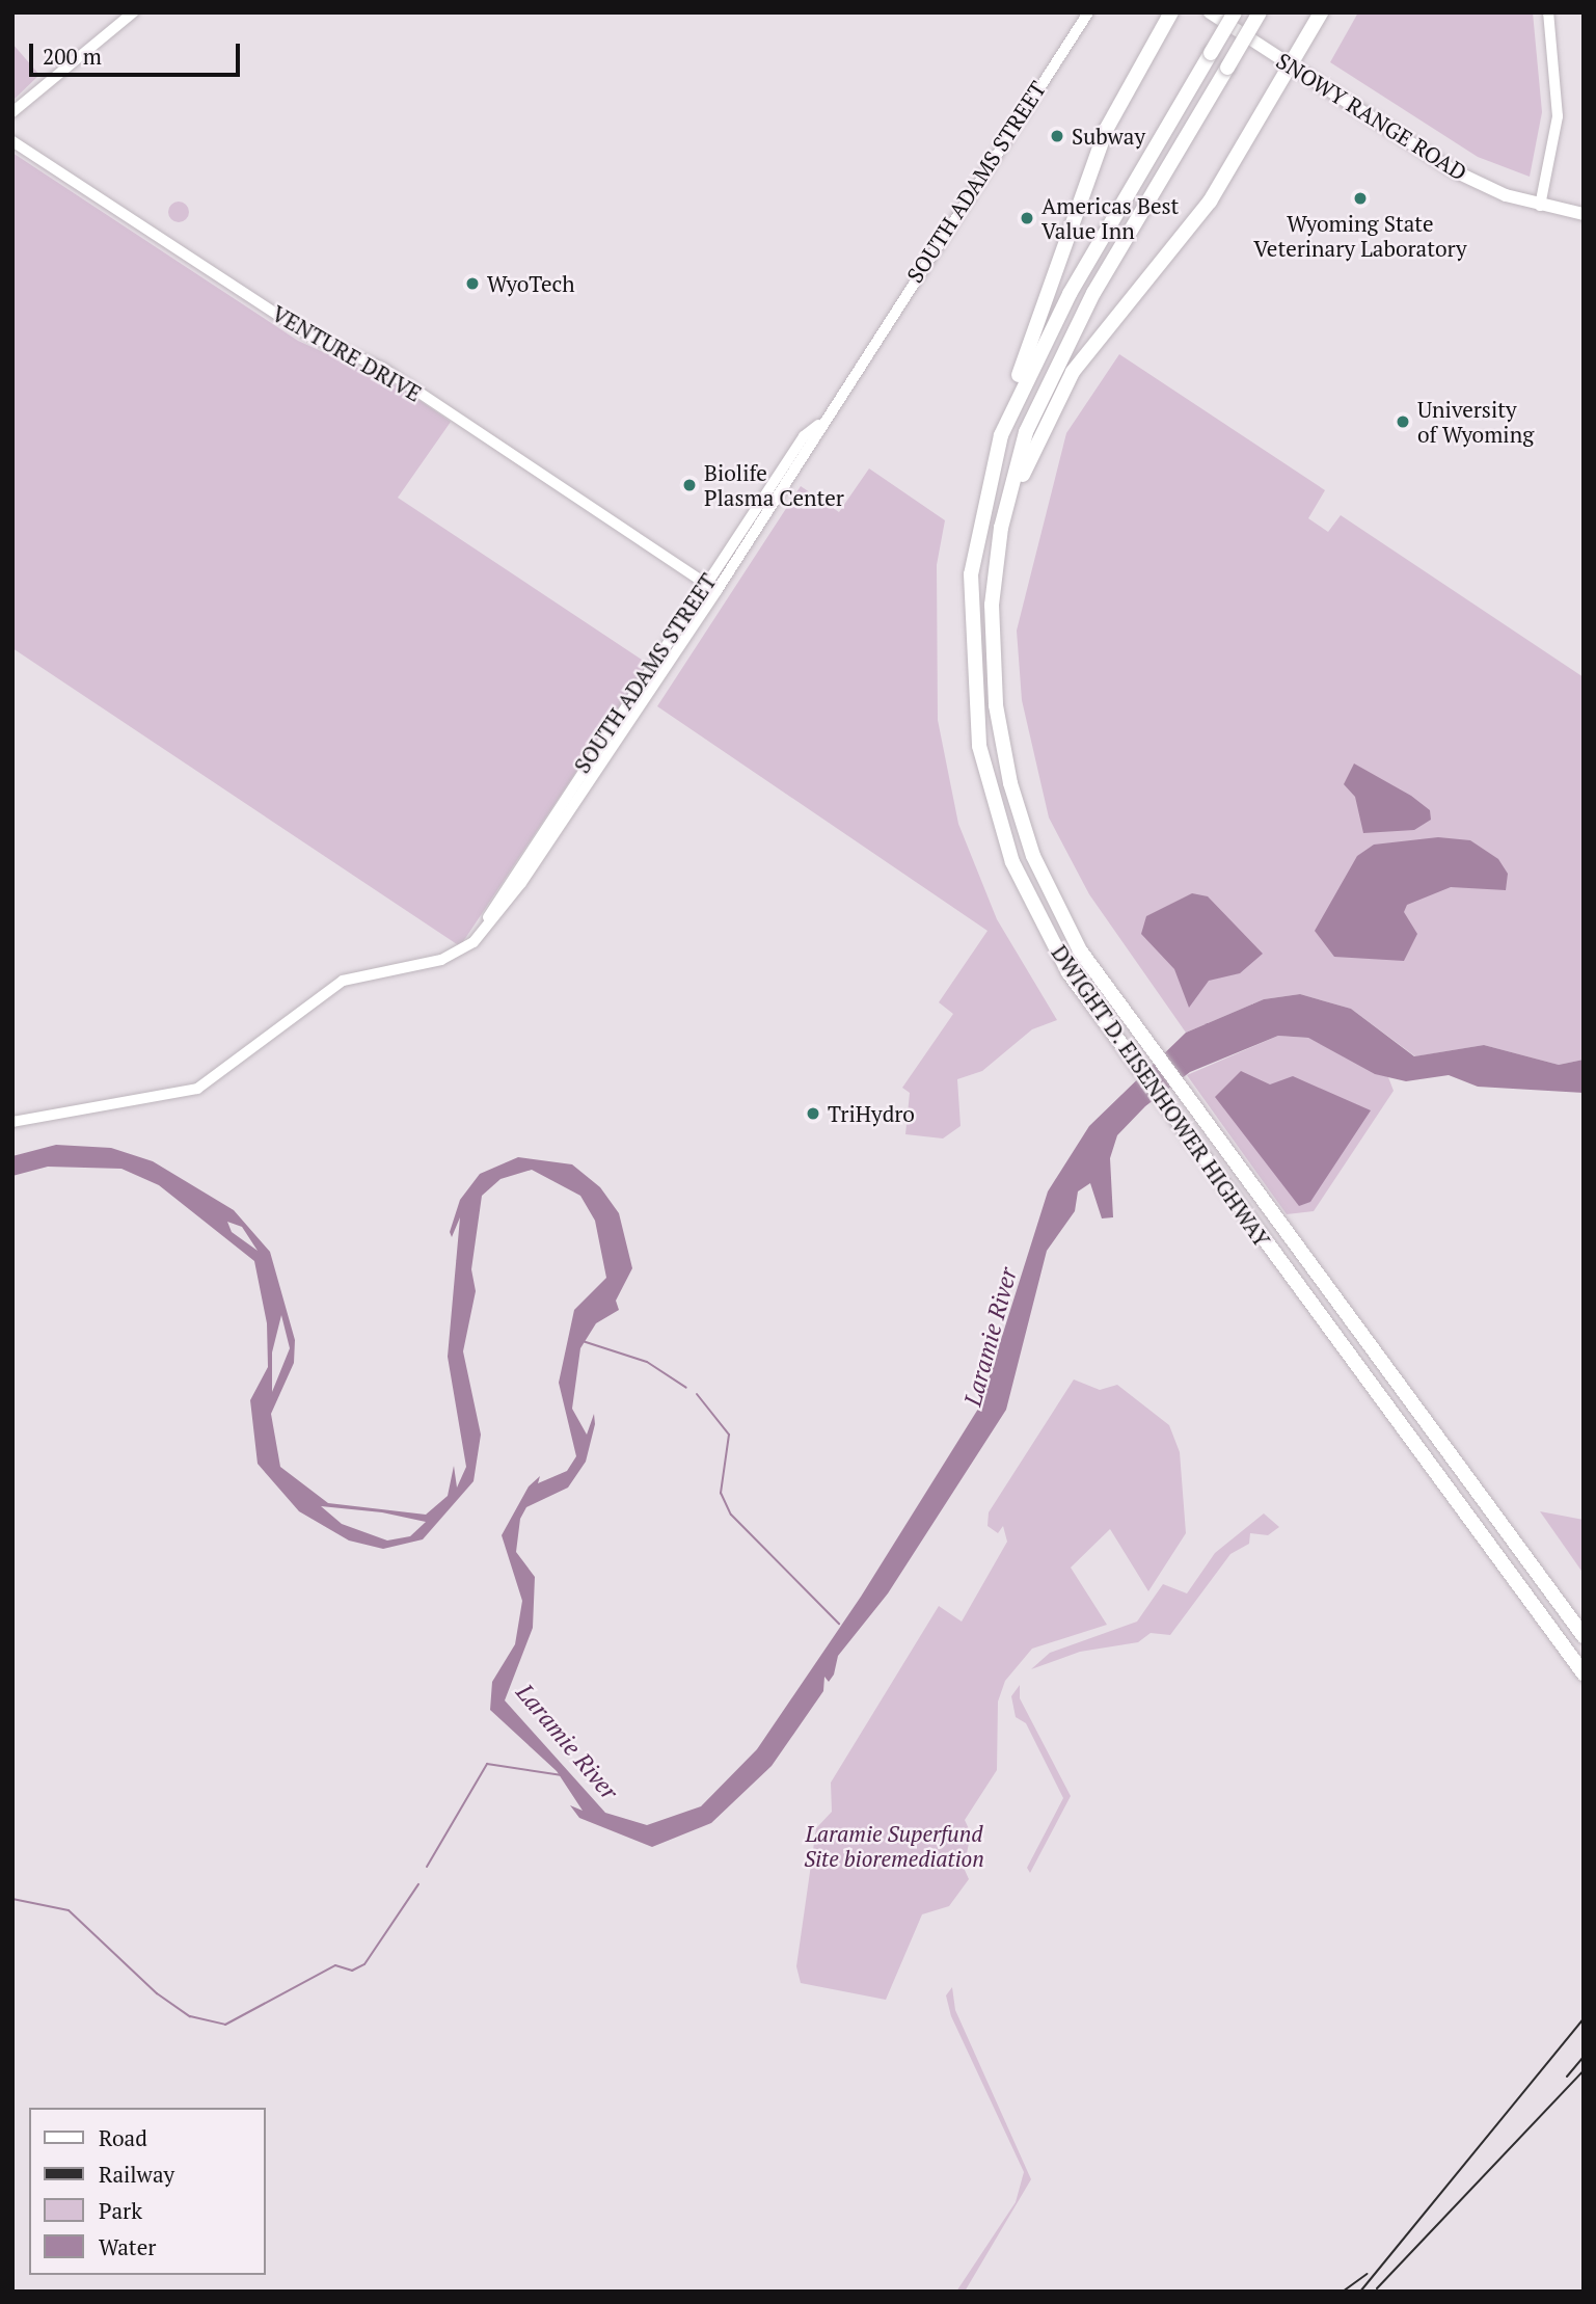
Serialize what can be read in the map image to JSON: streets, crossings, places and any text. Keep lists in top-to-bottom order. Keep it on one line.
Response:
{"streets":{"highway":["DWIGHT D. EISENHOWER HIGHWAY"],"main road":["SNOWY RANGE ROAD"],"street":["SOUTH ADAMS STREET","VENTURE DRIVE"]},"crossings":[["SOUTH ADAMS STREET","VENTURE DRIVE"]],"water":["Laramie River"],"parks":["Laramie Superfund Site bioremediation"],"places":["Subway","Wyoming State Veterinary Laboratory","Americas Best Value Inn","WyoTech","University of Wyoming","Biolife Plasma Center","TriHydro"],"legend":["Road","Railway","Park","Water"],"scale_bar":"200 m"}
